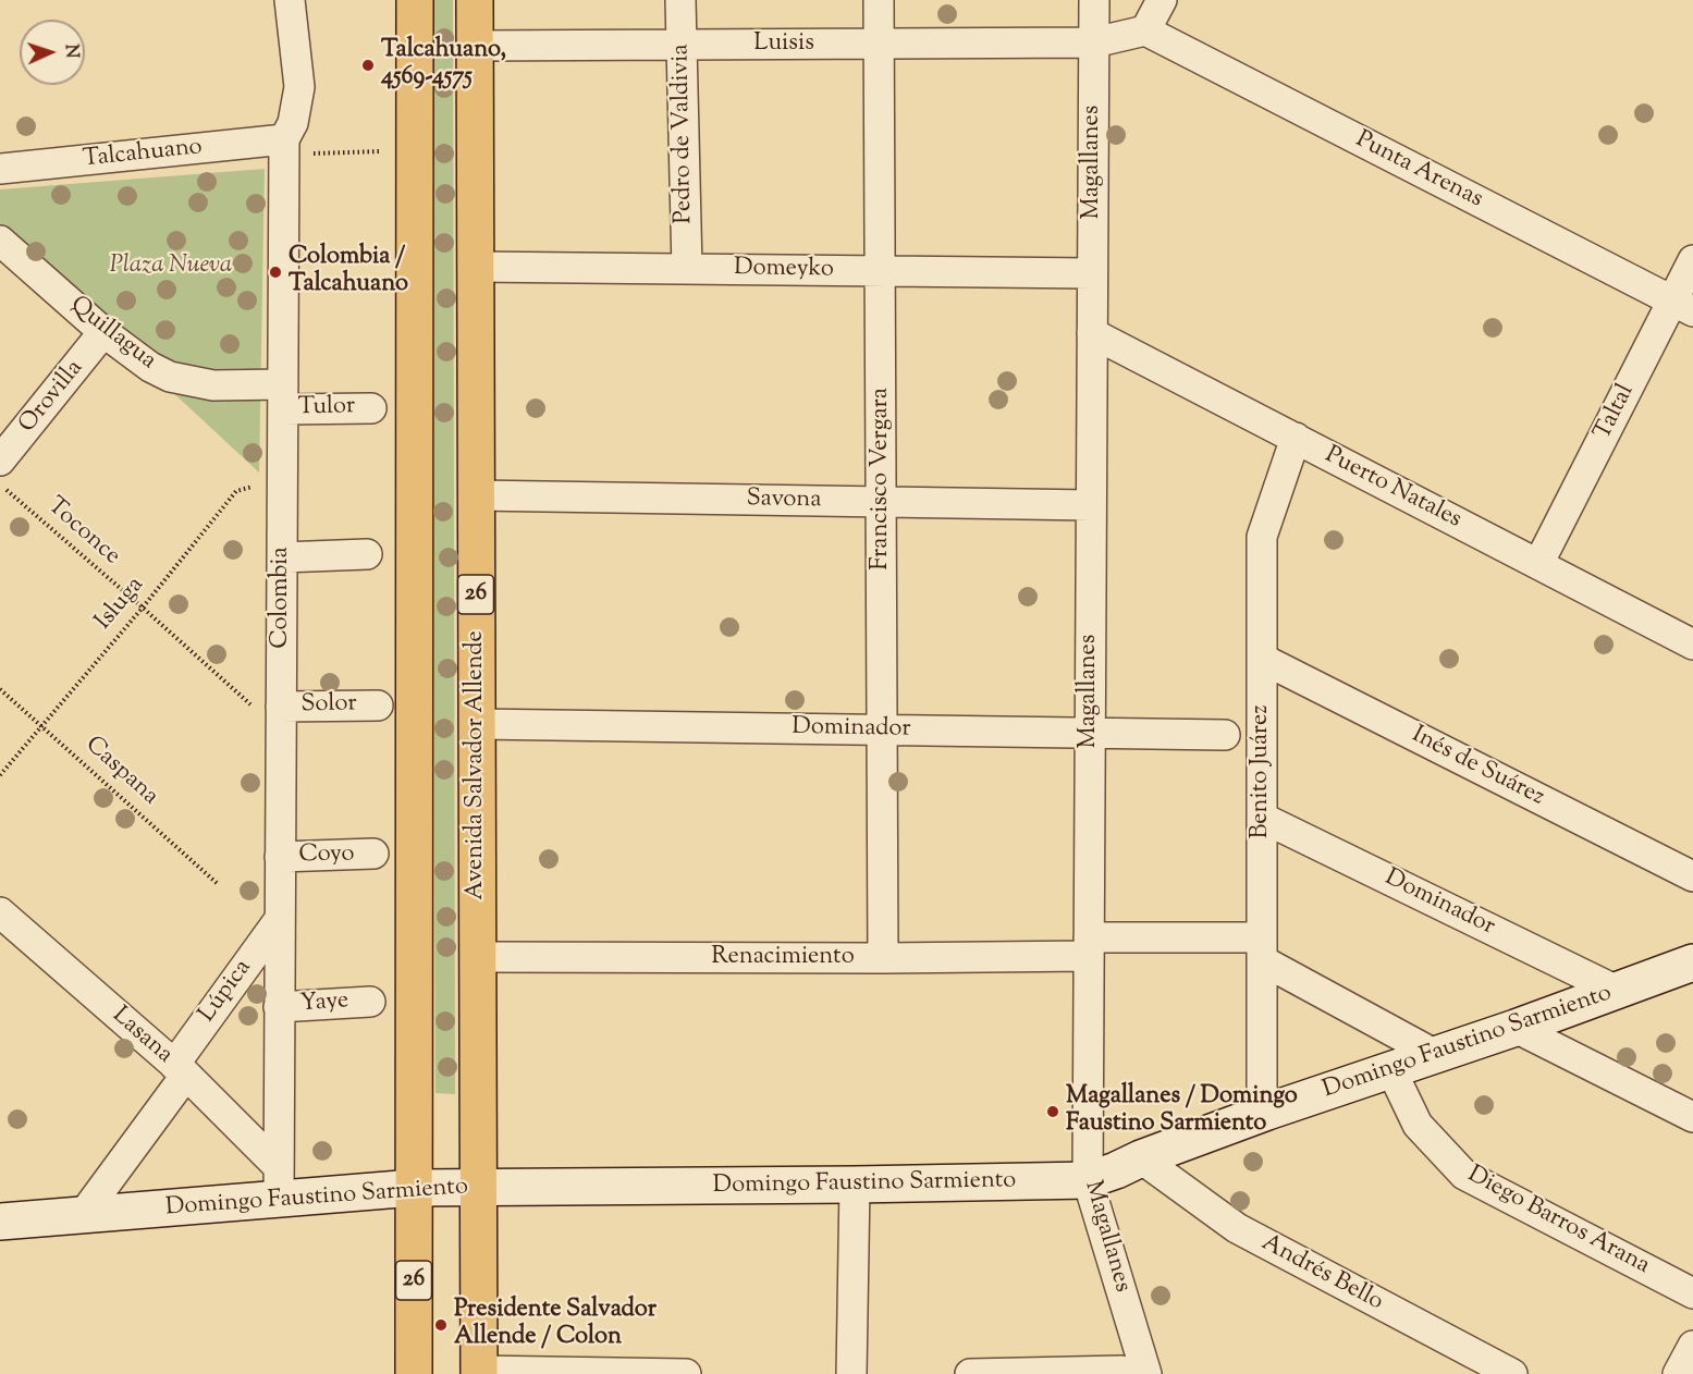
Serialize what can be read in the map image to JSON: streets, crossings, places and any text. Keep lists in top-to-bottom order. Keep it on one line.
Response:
{"streets":{"highway":["26","Avenida Salvador Allende"],"main road":["Domingo Faustino Sarmiento"],"street":["Luisis","Pedro de Valdivia","Talcahuano","Magallanes","Punta Arenas","Domeyko","Quillagua","Orovilla","Tulor","Taltal","Francisco Vergara","Puerto Natales","Savona","Colombia","Solor","Dominador","Inés de Suárez","Benito Juárez","Coyo","Renacimiento","Lúpica","Yaye","Lasana","Diego Barros Arana","Andrés Bello"],"path":["Toconce","Isluga","Caspana"]},"crossings":[["Luisis","Pedro de Valdivia"],["Luisis","Magallanes"],["Luisis","Punta Arenas"],["Luisis","Francisco Vergara"],["Luisis","Avenida Salvador Allende"],["Pedro de Valdivia","Domeyko"],["Talcahuano","Colombia"],["Magallanes","Domeyko"],["Magallanes","Puerto Natales"],["Magallanes","Savona"],["Magallanes","Dominador"],["Magallanes","Renacimiento"],["Magallanes","Domingo Faustino Sarmiento"],["Punta Arenas","Taltal"],["Domeyko","Francisco Vergara"],["Domeyko","Avenida Salvador Allende"],["Quillagua","Orovilla"],["Quillagua","Tulor"],["Quillagua","Colombia"],["Tulor","Colombia"],["Taltal","Puerto Natales"],["Francisco Vergara","Savona"],["Francisco Vergara","Dominador"],["Francisco Vergara","Renacimiento"],["Puerto Natales","Benito Juárez"],["Savona","Avenida Salvador Allende"],["Toconce","Colombia"],["Toconce","Isluga"],["Toconce","Solor"],["26","Domingo Faustino Sarmiento"],["Colombia","Isluga"],["Colombia","Solor"],["Colombia","Coyo"],["Colombia","Lúpica"],["Colombia","Yaye"],["Colombia","Lasana"],["Colombia","Domingo Faustino Sarmiento"],["Isluga","Caspana"],["Dominador","Avenida Salvador Allende"],["Dominador","Benito Juárez"],["Dominador","Domingo Faustino Sarmiento"],["Avenida Salvador Allende","Renacimiento"],["Avenida Salvador Allende","Domingo Faustino Sarmiento"],["Inés de Suárez","Benito Juárez"],["Benito Juárez","Renacimiento"],["Benito Juárez","Domingo Faustino Sarmiento"],["Renacimiento","Domingo Faustino Sarmiento"],["Lúpica","Lasana"],["Lúpica","Domingo Faustino Sarmiento"],["Lasana","Domingo Faustino Sarmiento"],["Domingo Faustino Sarmiento","Diego Barros Arana"],["Domingo Faustino Sarmiento","Andrés Bello"]],"parks":["Plaza Nueva"],"places":["Talcahuano, 4569-4575","Colombia / Talcahuano","Magallanes / Domingo Faustino Sarmiento","Presidente Salvador Allende / Colon"],"north":"right"}
